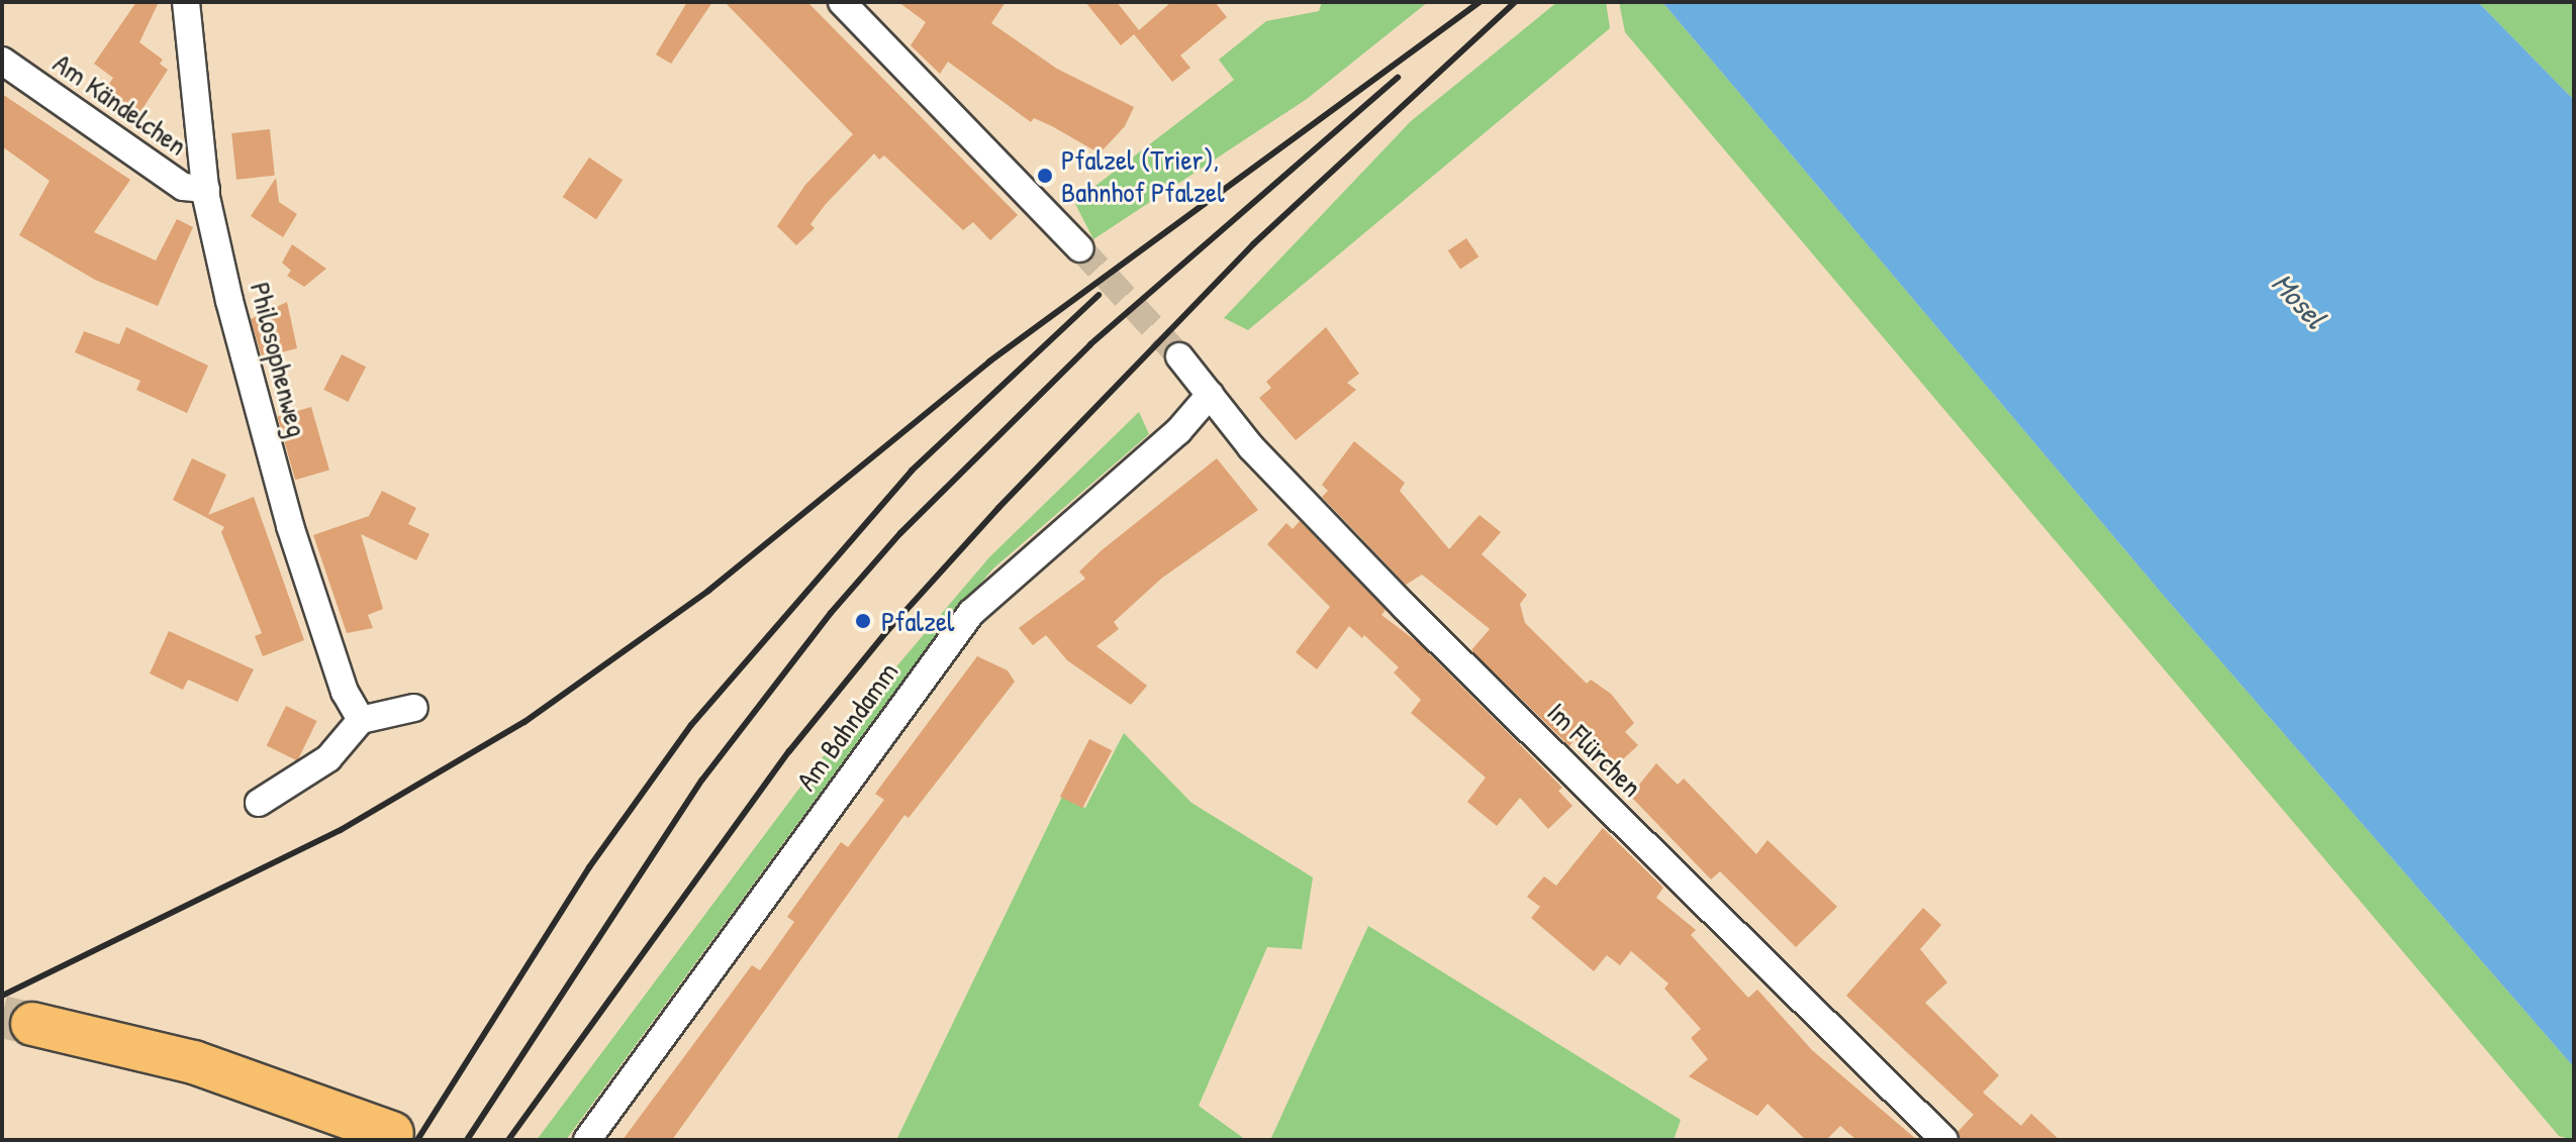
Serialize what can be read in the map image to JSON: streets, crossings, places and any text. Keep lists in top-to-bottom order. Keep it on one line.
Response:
{"streets":{"street":["Am Kändelchen","Philosophenweg","Am Bahndamm","Im Flürchen"]},"crossings":[["Am Kändelchen","Philosophenweg"],["Am Bahndamm","Im Flürchen"]],"water":["Mosel"],"places":["Pfalzel (Trier), Bahnhof Pfalzel","Pfalzel"]}
